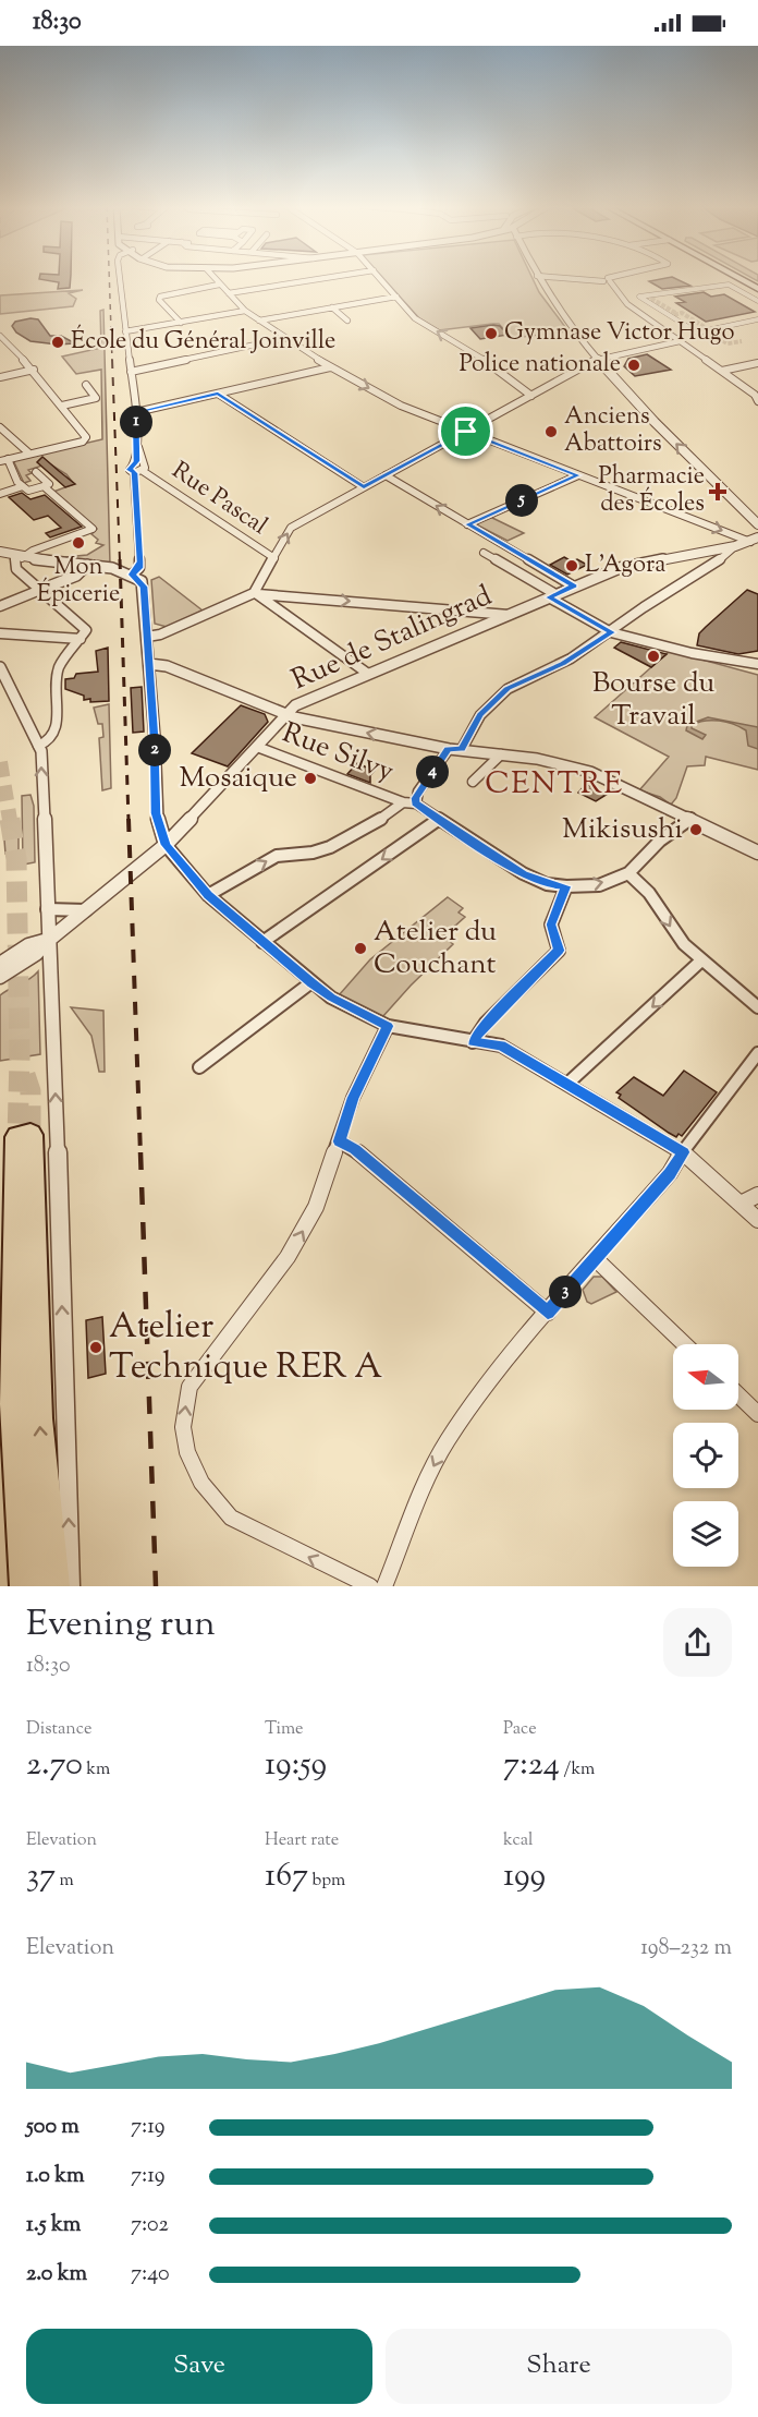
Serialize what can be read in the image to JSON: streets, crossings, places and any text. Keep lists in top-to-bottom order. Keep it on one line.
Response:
{"streets":{"street":["Rue Pascal","Rue de Stalingrad","Rue Silvy"]},"crossings":[["Rue de Stalingrad","Rue Silvy"]],"districts":["CENTRE"],"places":{"other":["Gymnase Victor Hugo","École du Général Joinville","Police nationale","Anciens Abattoirs","Mon Épicerie","L'Agora","Bourse du Travail","Mosaique","Mikisushi","Atelier du Couchant","Atelier Technique RER A"],"health":["Pharmacie des Écoles"]},"north":"left","page":{"status":"18:30","pins":["1","5","2","4","3"],"heading":["Evening run","18:30"],"stats":[["Distance","2.70 km"],["Time","19:59"],["Pace","7:24 /km"],["Elevation","37 m"],["Heart rate","167 bpm"],["kcal","199"]],"chart":["Elevation","198–232 m"],"list":[{"name":"500 m","note":"7:19"},{"name":"1.0 km","note":"7:19"},{"name":"1.5 km","note":"7:02"},{"name":"2.0 km","note":"7:40"}],"buttons":["Save","Share"]}}
